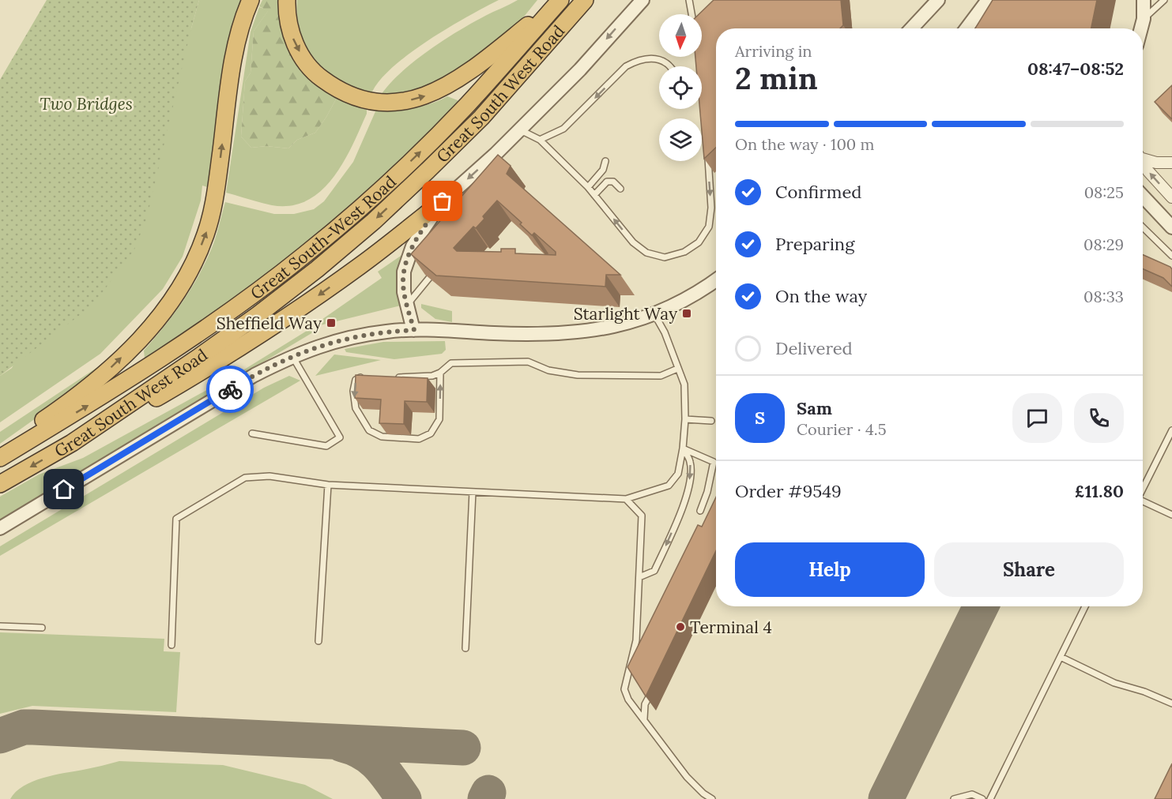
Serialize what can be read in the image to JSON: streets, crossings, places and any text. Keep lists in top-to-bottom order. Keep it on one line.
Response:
{"streets":{"highway":["Great South West Road","Great South-West Road"]},"parks":["Two Bridges"],"places":{"transit":["Starlight Way","Sheffield Way"],"other":["Terminal 4"]},"north":"bottom","page":{"heading":["2 min","Arriving in","08:47–08:52"],"panel":["Sam","Courier · 4.5","Order #9549","£11.80"],"bar":"On the way · 100 m","list":[["Confirmed","08:25"],["Preparing","08:29"],["On the way","08:33"],"Delivered"],"round":"S","buttons":["Help","Share"]}}
